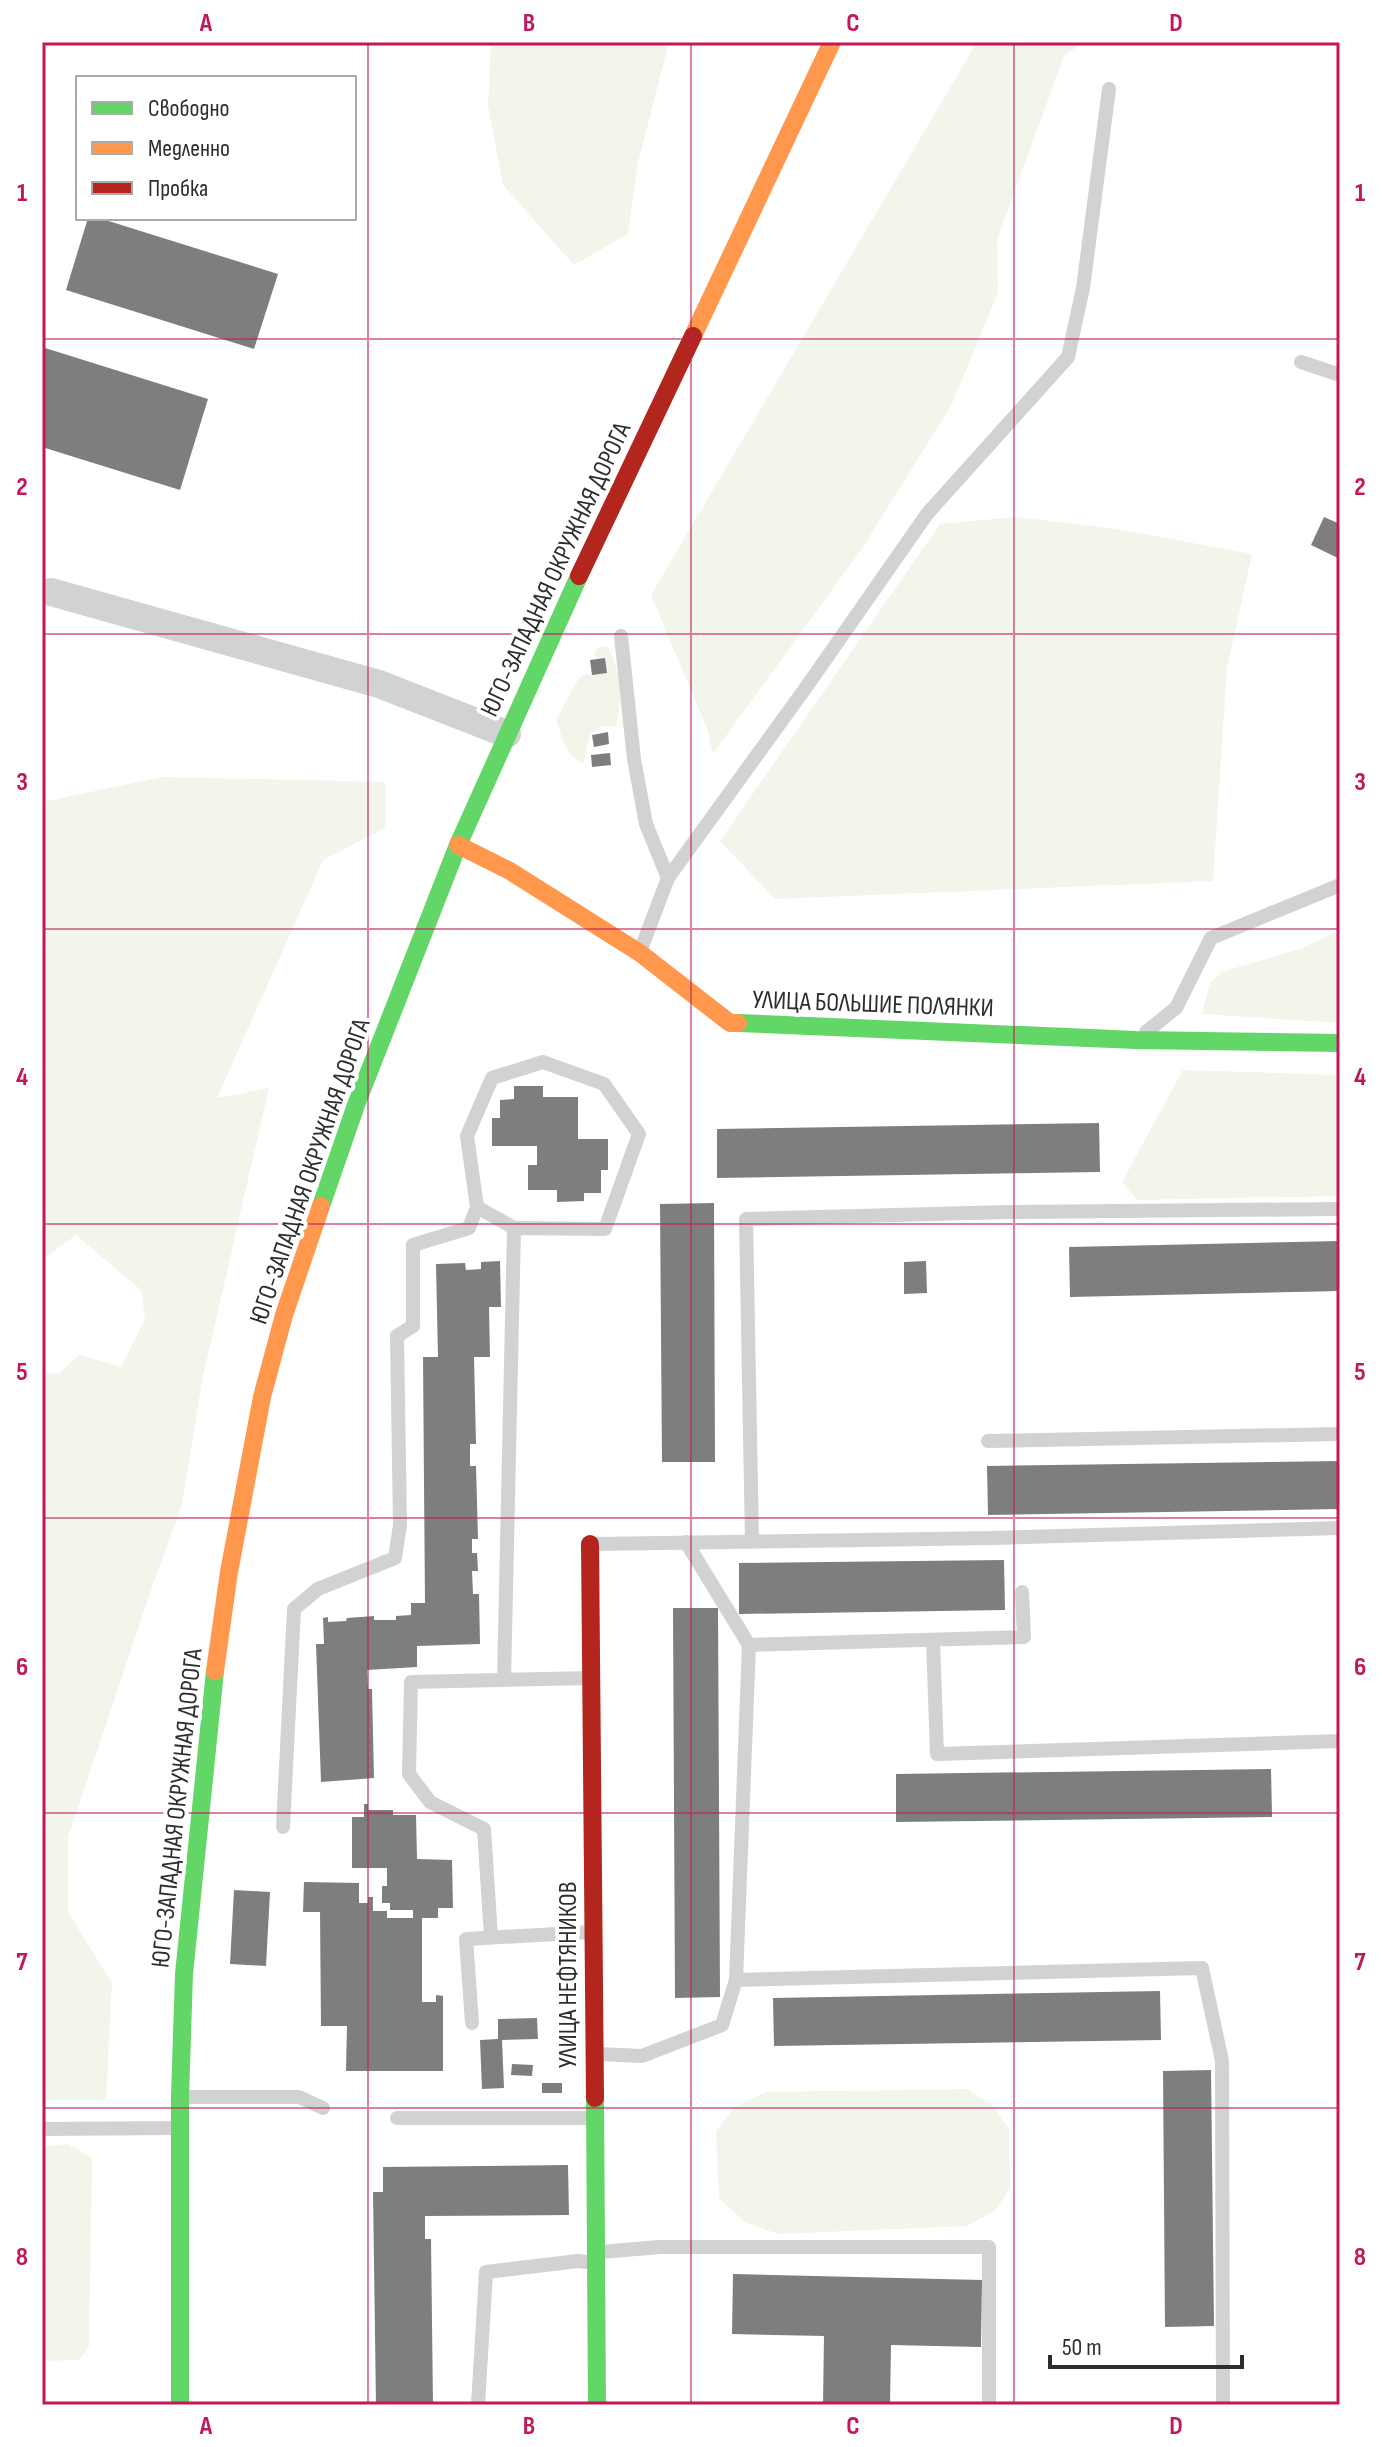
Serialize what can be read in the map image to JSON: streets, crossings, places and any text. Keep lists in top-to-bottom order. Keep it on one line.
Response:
{"streets":{"main road":["ЮГО-ЗАПАДНАЯ ОКРУЖНАЯ ДОРОГА","УЛИЦА БОЛЬШИЕ ПОЛЯНКИ","УЛИЦА НЕФТЯНИКОВ"]},"crossings":[["ЮГО-ЗАПАДНАЯ ОКРУЖНАЯ ДОРОГА","УЛИЦА БОЛЬШИЕ ПОЛЯНКИ"]],"legend":["Свободно","Медленно","Пробка"],"scale_bar":"50 m","grid":{"columns":["A","B","C","D"],"rows":["1","2","3","4","5","6","7","8"]}}
